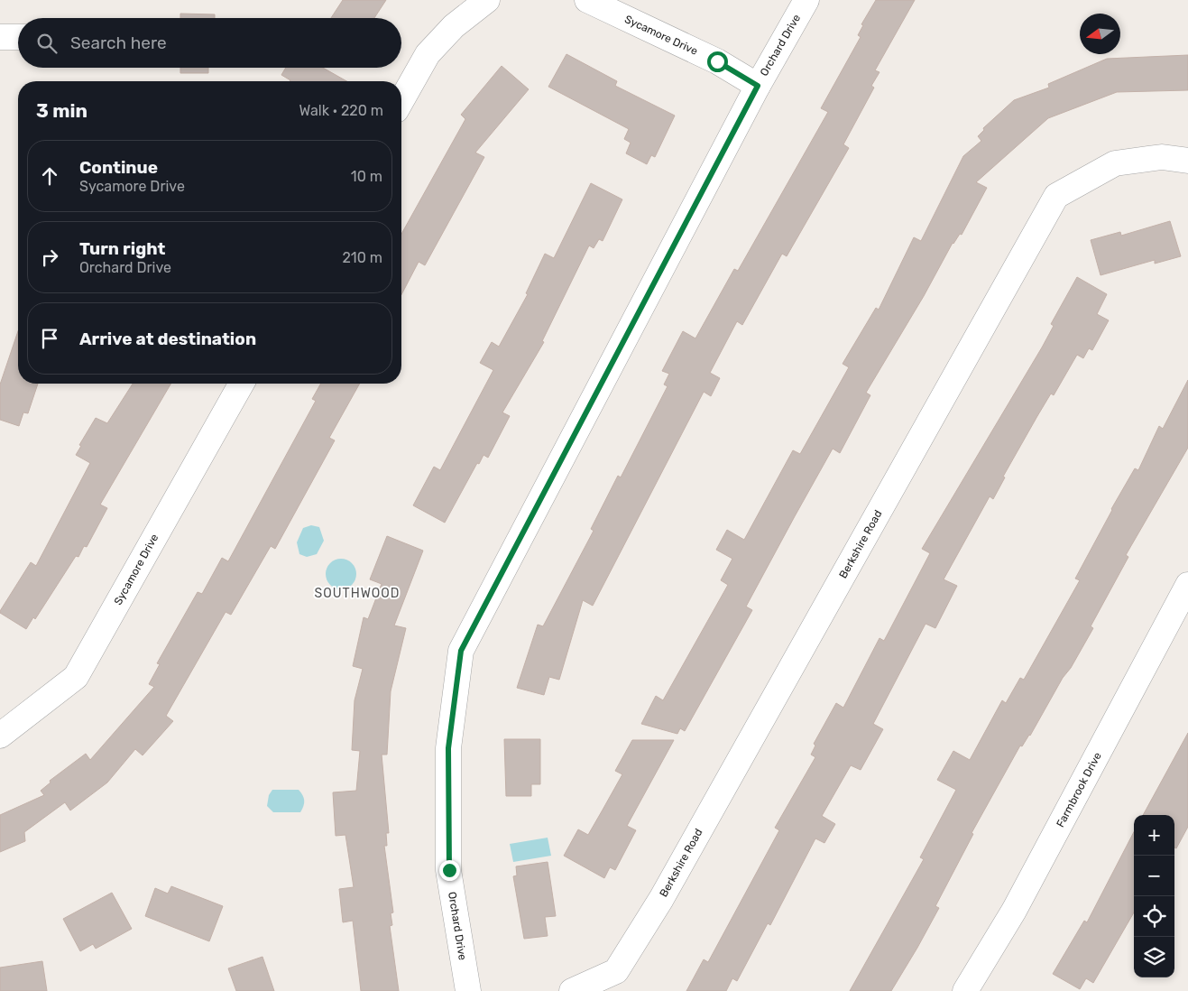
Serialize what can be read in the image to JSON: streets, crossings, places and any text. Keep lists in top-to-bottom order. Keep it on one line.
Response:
{"streets":{"street":["Sycamore Drive","Orchard Drive","Berkshire Road","Farmbrook Drive"]},"crossings":[["Sycamore Drive","Orchard Drive"]],"districts":["SOUTHWOOD"],"north":"left","page":{"search":"Search here","heading":["3 min","Walk · 220 m"],"list":[["Continue","Sycamore Drive","10 m"],["Turn right","Orchard Drive","210 m"],"Arrive at destination"],"map_buttons":["+","−"]}}
